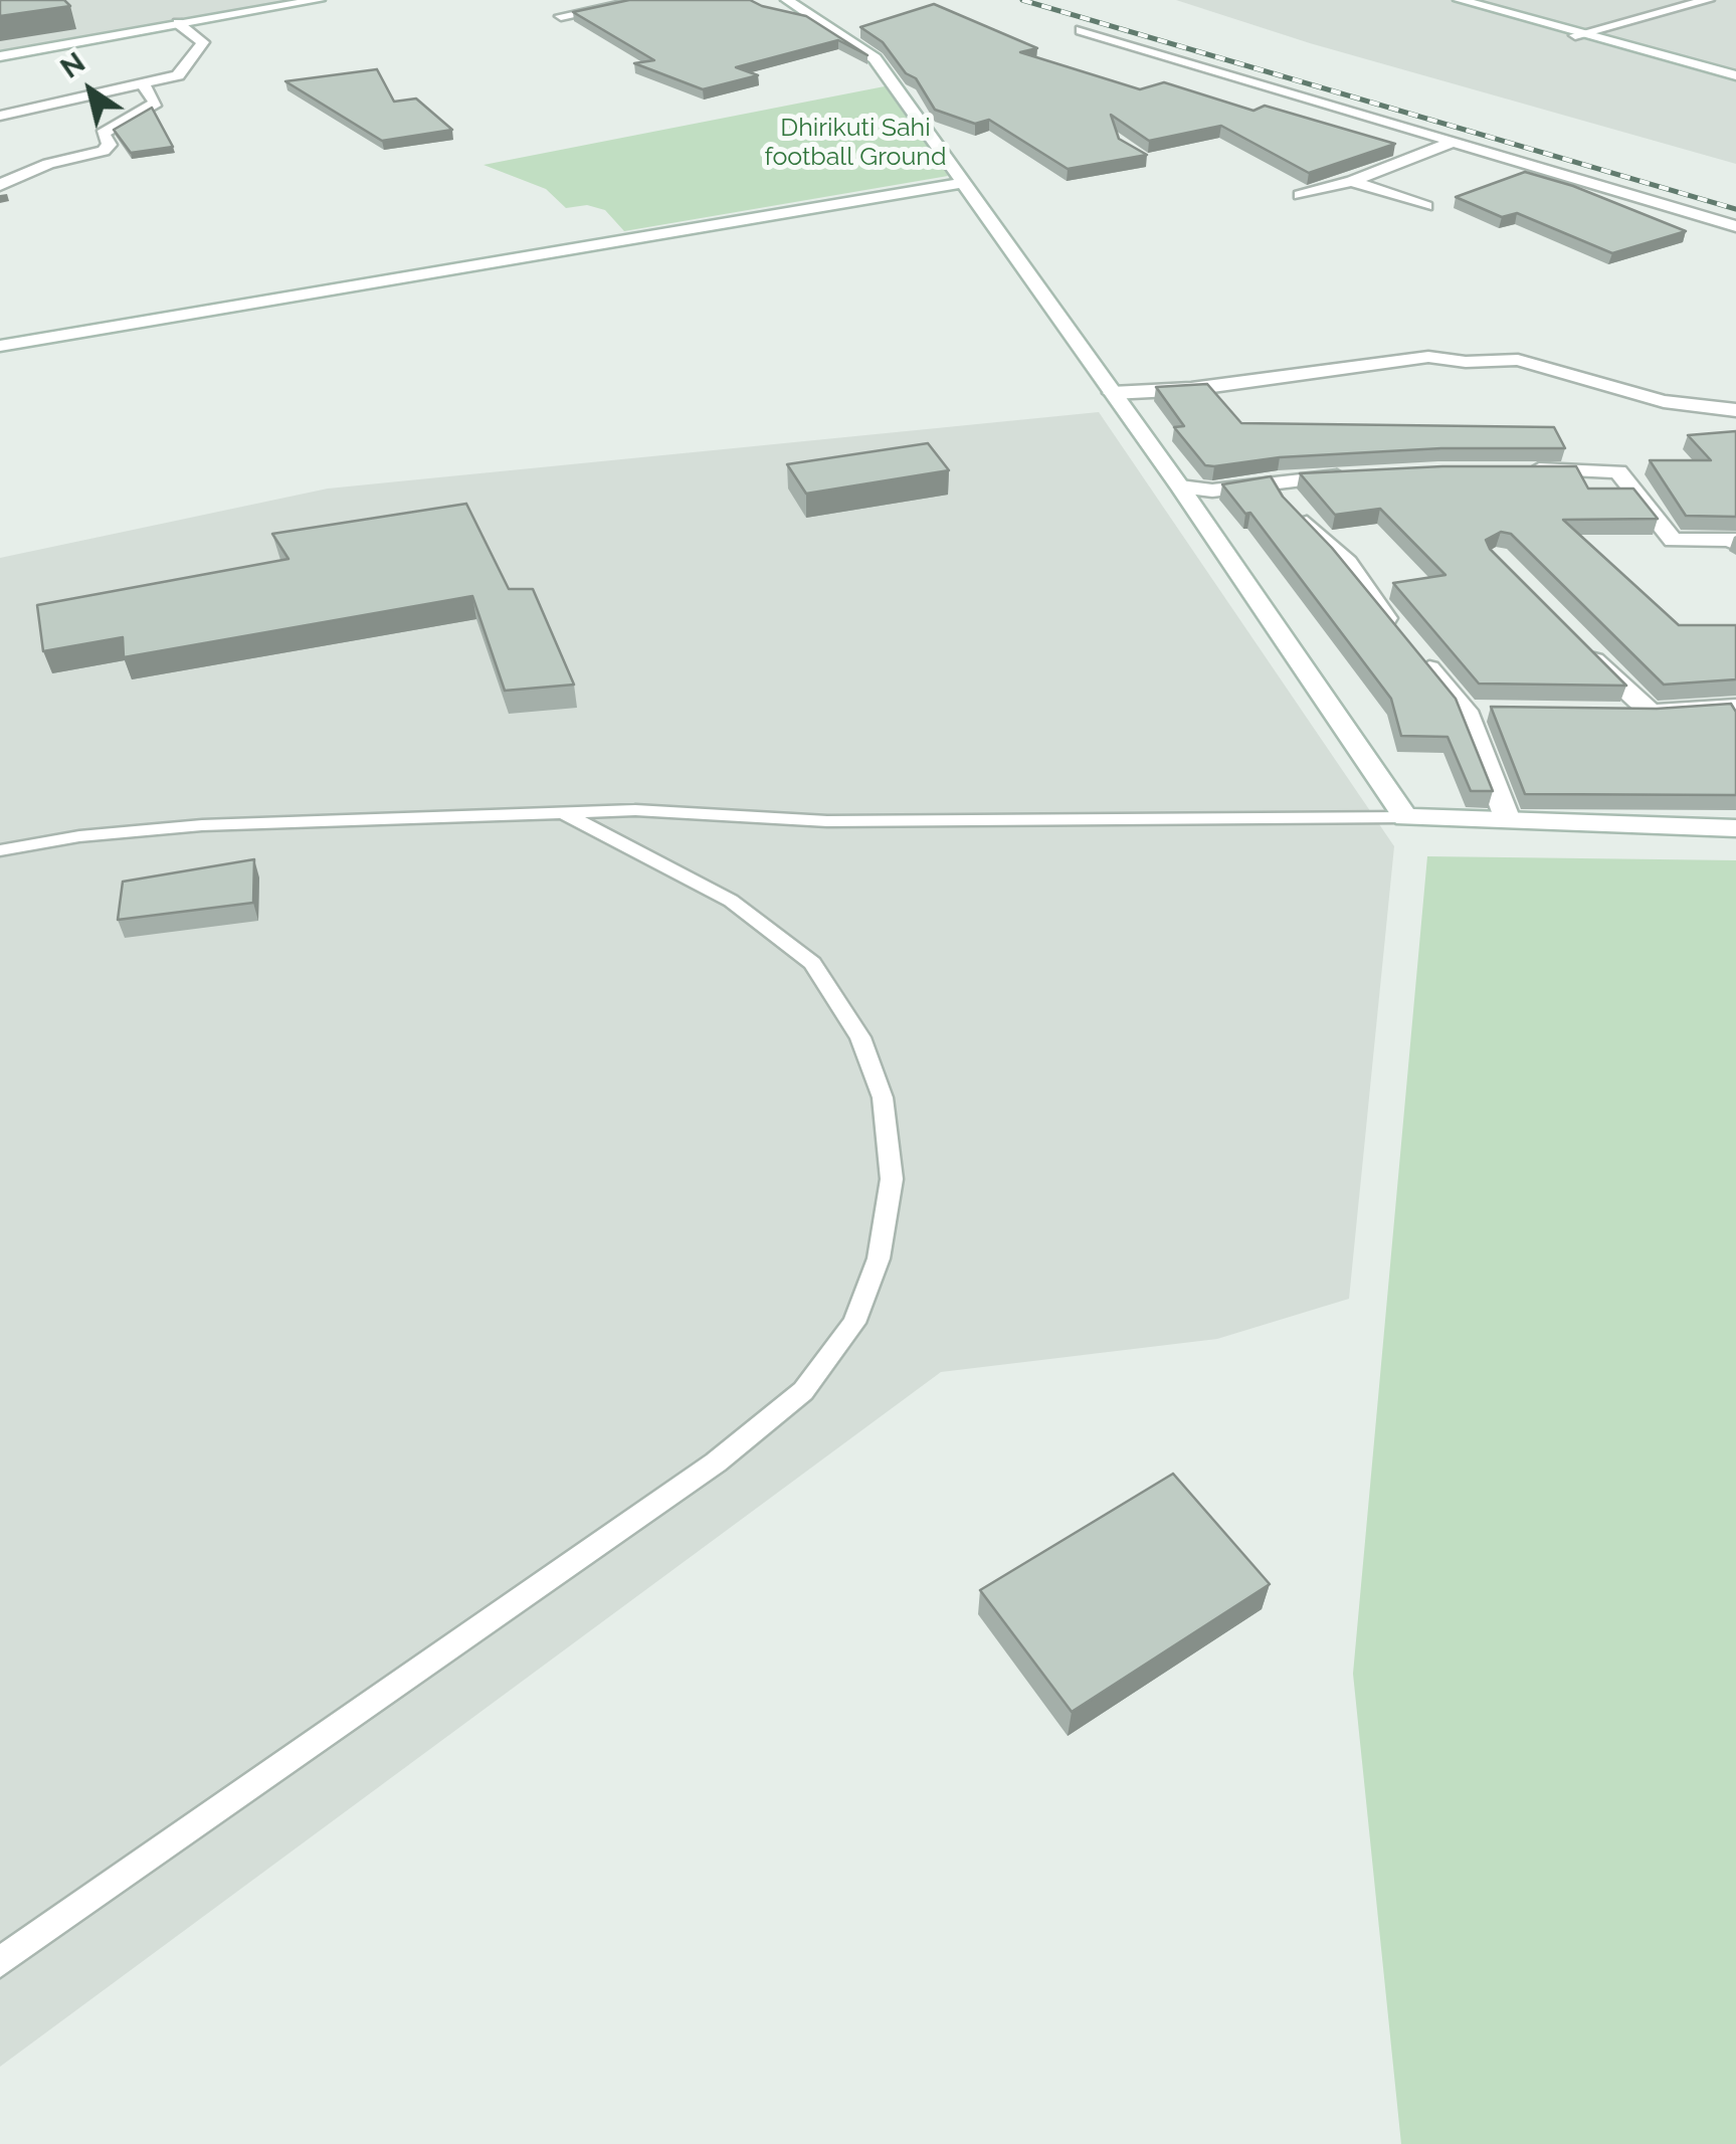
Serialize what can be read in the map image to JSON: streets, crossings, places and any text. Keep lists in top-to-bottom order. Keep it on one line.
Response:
{"parks":["Dhirikuti Sahi football Ground"],"north":"top left"}
